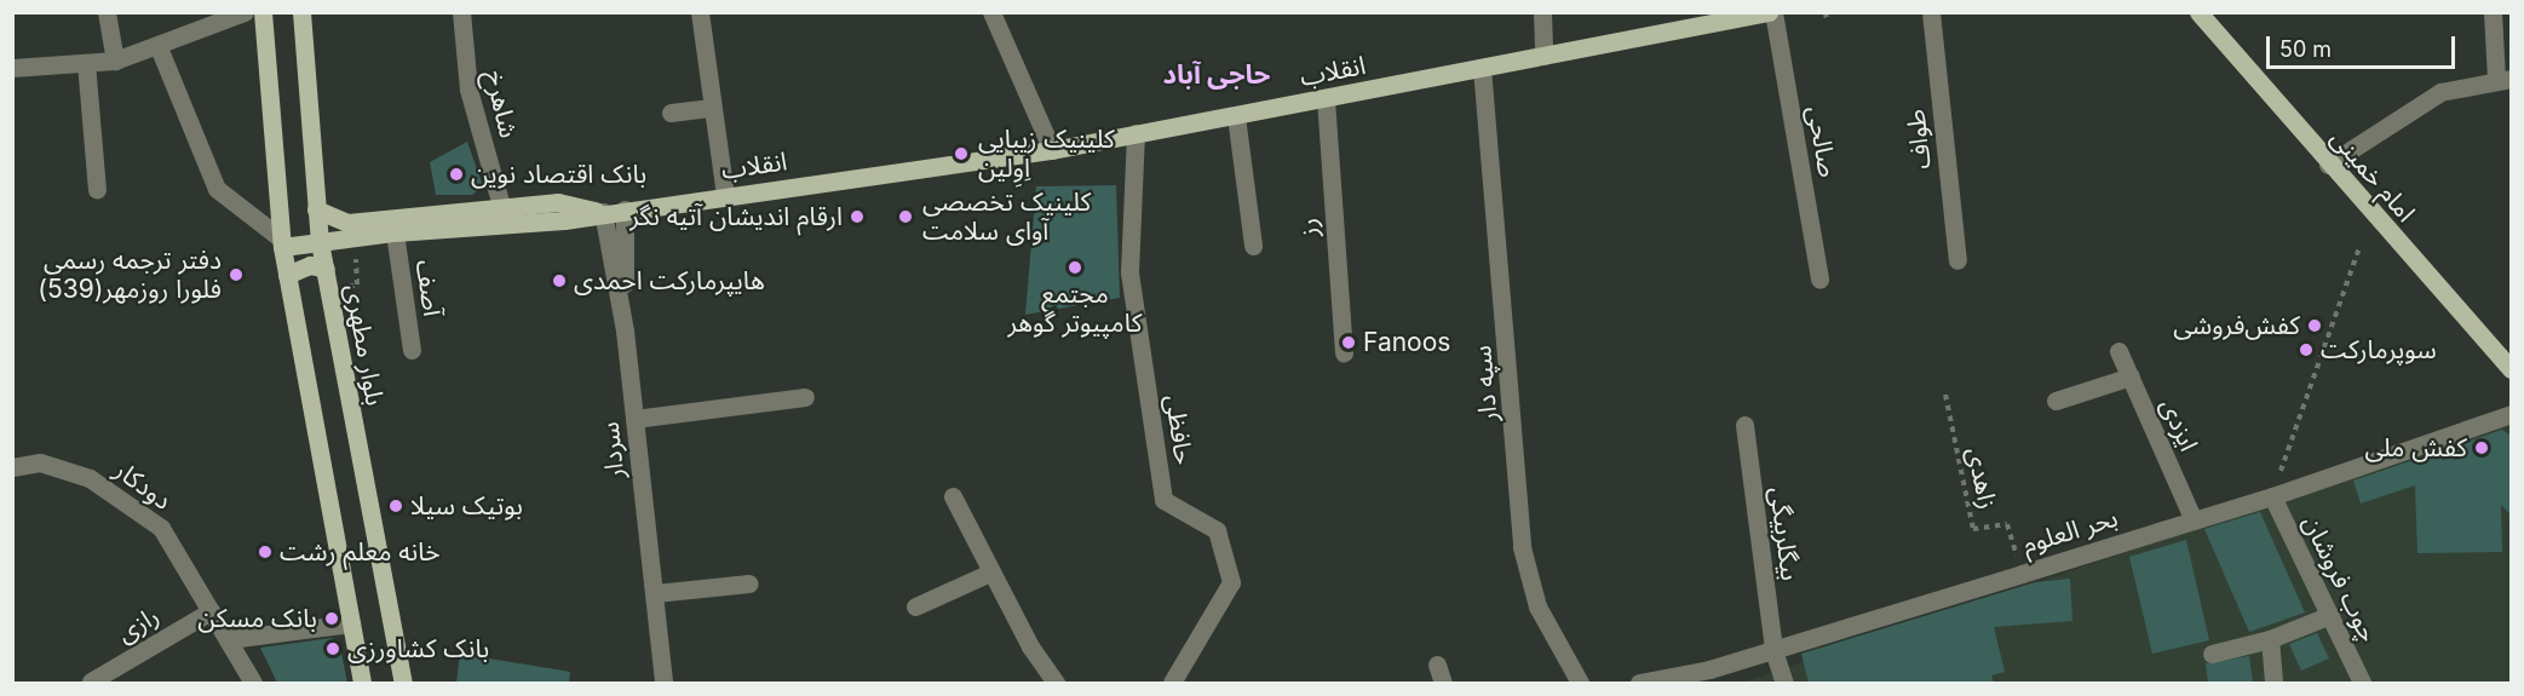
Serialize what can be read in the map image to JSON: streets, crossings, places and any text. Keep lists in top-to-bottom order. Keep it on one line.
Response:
{"streets":{"main road":["انقلاب","امام خمینی","بلوار مطهری"],"street":["شاهرخ","طواف","صالحی","رز","آصف","سپه دار","ایزدی","حافظی","سردار","دودکار","بحر العلوم","بیگلربیگی","چوب فروشان","رازی"],"path":["زاهدی"]},"crossings":[["انقلاب","شاهرخ"],["انقلاب","صالحی"],["انقلاب","رز"],["انقلاب","آصف"],["انقلاب","بلوار مطهری"],["انقلاب","سپه دار"],["انقلاب","حافظی"],["انقلاب","سردار"],["ایزدی","بحر العلوم"],["زاهدی","بحر العلوم"],["دودکار","رازی"],["بحر العلوم","بیگلربیگی"],["بحر العلوم","چوب فروشان"]],"districts":["حاجی آباد"],"places":["کلینیک زیبایی اِوِلین","بانک اقتصاد نوین","ارقام اندیشان آتیه نگر","کلینیک تخصصی آوای سلامت","مجتمع کامپیوتر گوهر","دفتر ترجمه رسمی فلورا روزمهر(539)","هایپرمارکت احمدی","کفش‌فروشی","Fanoos","سوپرمارکت","کفش ملی","بوتیک سیلا","خانه معلم رشت","بانک مسکن","بانک کشاورزی"],"scale_bar":"50 m"}
